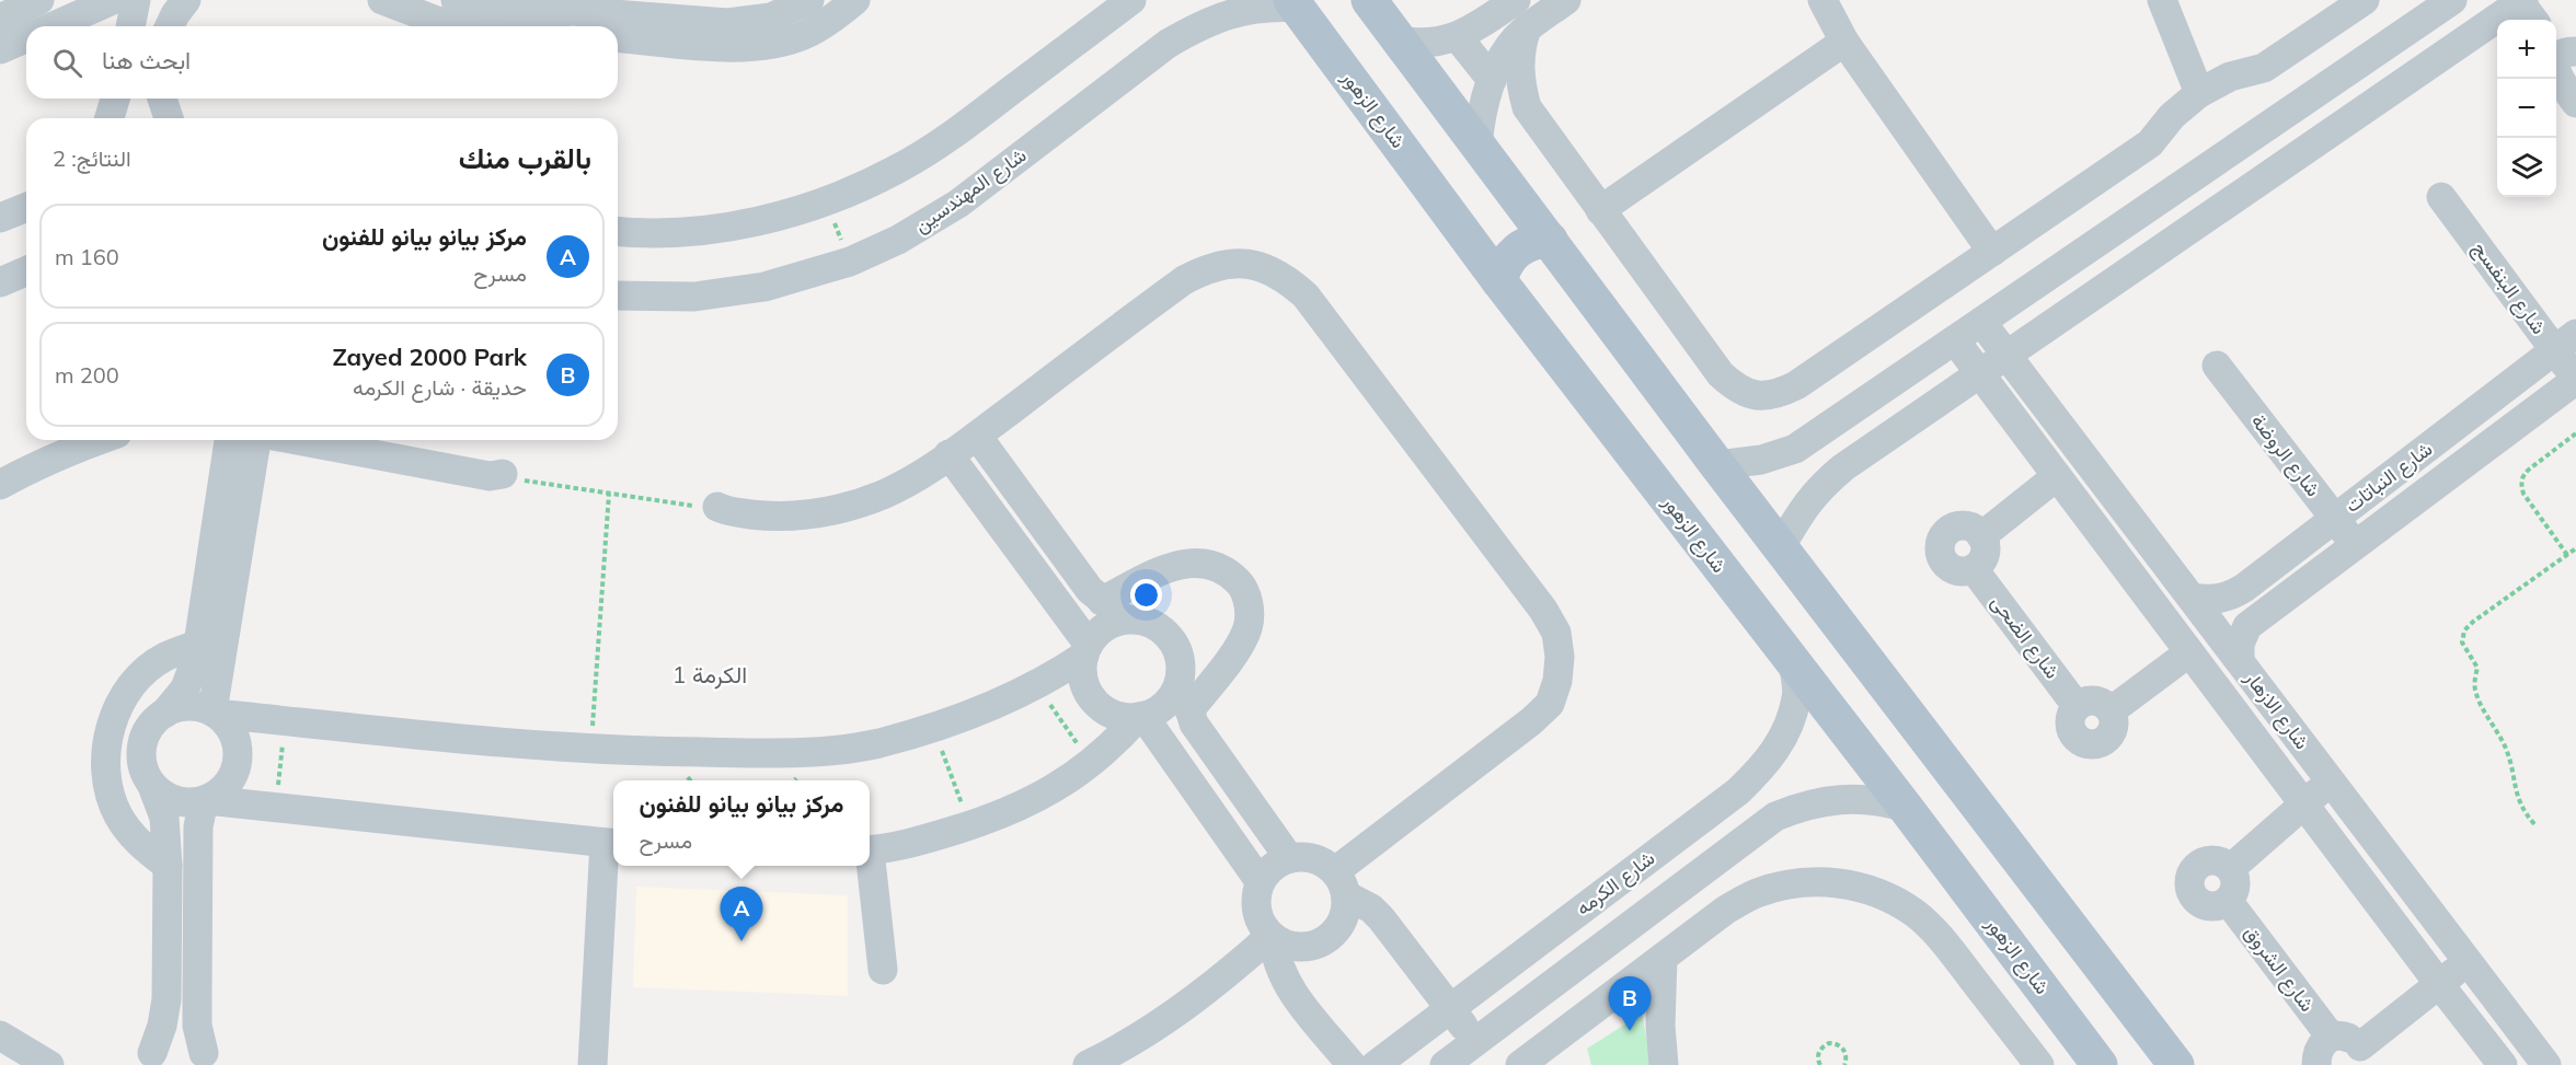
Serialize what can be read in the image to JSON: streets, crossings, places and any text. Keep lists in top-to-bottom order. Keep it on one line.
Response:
{"streets":{"main road":["شارع الزهور"],"street":["شارع المهندسين","شارع البنفسج","شارع الروضة","شارع النباتات","شارع الضحى","شارع الازهار","شارع الكرمه","شارع الشروق"]},"crossings":[["شارع الزهور","شارع المهندسين"],["شارع الزهور","شارع الكرمه"],["شارع البنفسج","شارع النباتات"],["شارع الروضة","شارع النباتات"],["شارع النباتات","شارع الازهار"]],"districts":["الكرمة 1"],"page":{"map_buttons":["+","−"],"search":"ابحث هنا","heading":["بالقرب منك","النتائج: 2"],"list":[{"mark":"A","name":"مركز بيانو بيانو للفنون","note":"مسرح","value":"160 m"},{"mark":"B","name":"Zayed 2000 Park","note":"حديقة · شارع الكرمه","value":"200 m"}],"popup":["مركز بيانو بيانو للفنون","مسرح"],"pins":["A","B"]}}
